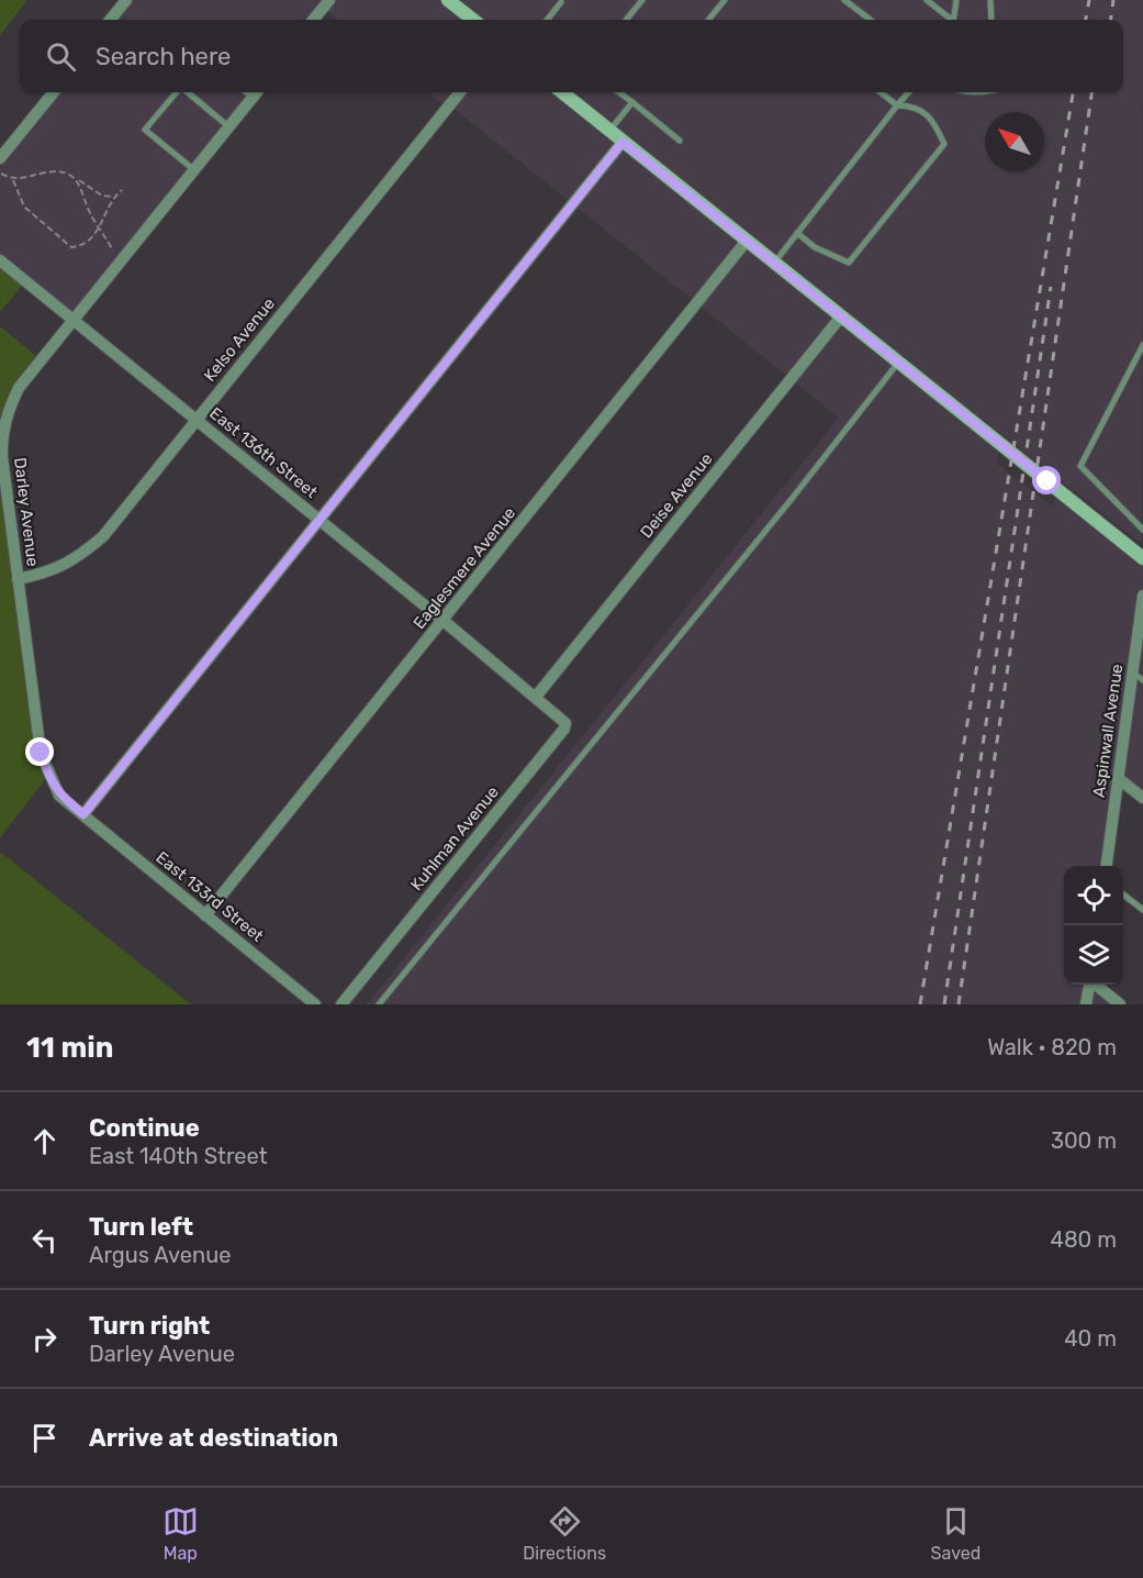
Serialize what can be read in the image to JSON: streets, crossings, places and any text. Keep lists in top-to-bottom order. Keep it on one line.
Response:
{"streets":{"street":["Kelso Avenue","East 136th Street","Deise Avenue","Darley Avenue","Eaglesmere Avenue","Aspinwall Avenue","Kuhlman Avenue","East 133rd Street"]},"crossings":[["Kelso Avenue","East 136th Street"],["Kelso Avenue","Darley Avenue"],["East 136th Street","Deise Avenue"],["East 136th Street","Darley Avenue"],["East 136th Street","Eaglesmere Avenue"],["East 136th Street","Kuhlman Avenue"],["Deise Avenue","Kuhlman Avenue"],["Darley Avenue","East 133rd Street"],["Eaglesmere Avenue","East 133rd Street"]],"north":"top left","page":{"search":"Search here","heading":["11 min","Walk · 820 m"],"list":[["Continue","East 140th Street","300 m"],["Turn left","Argus Avenue","480 m"],["Turn right","Darley Avenue","40 m"],"Arrive at destination"],"nav":["Map","Directions","Saved"]}}
